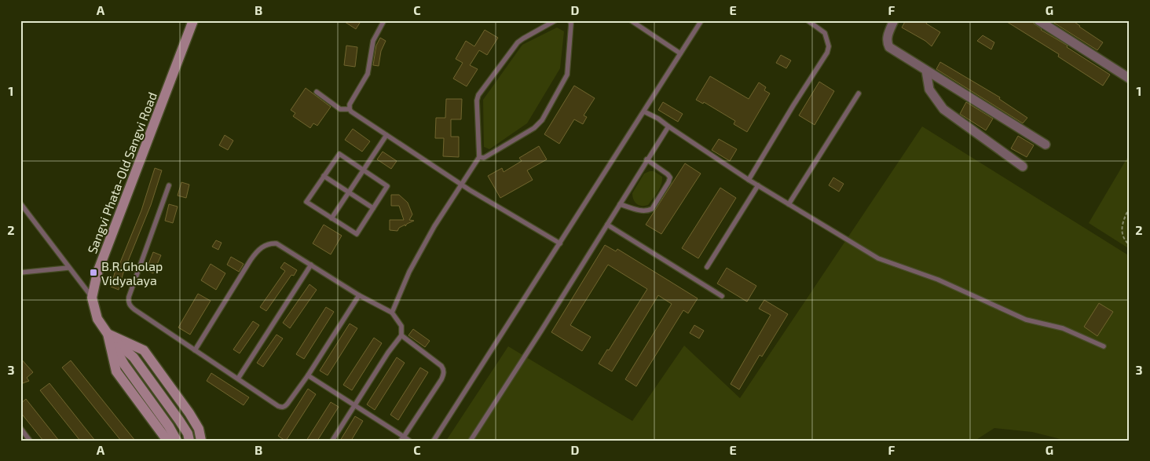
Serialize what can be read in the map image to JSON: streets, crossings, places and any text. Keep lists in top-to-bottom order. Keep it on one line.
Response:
{"streets":{"main road":["Sangvi Phata-Old Sangvi Road"]},"places":{"transit":["B.R.Gholap Vidyalaya"]},"grid":{"columns":["A","B","C","D","E","F","G"],"rows":["1","2","3"]}}
